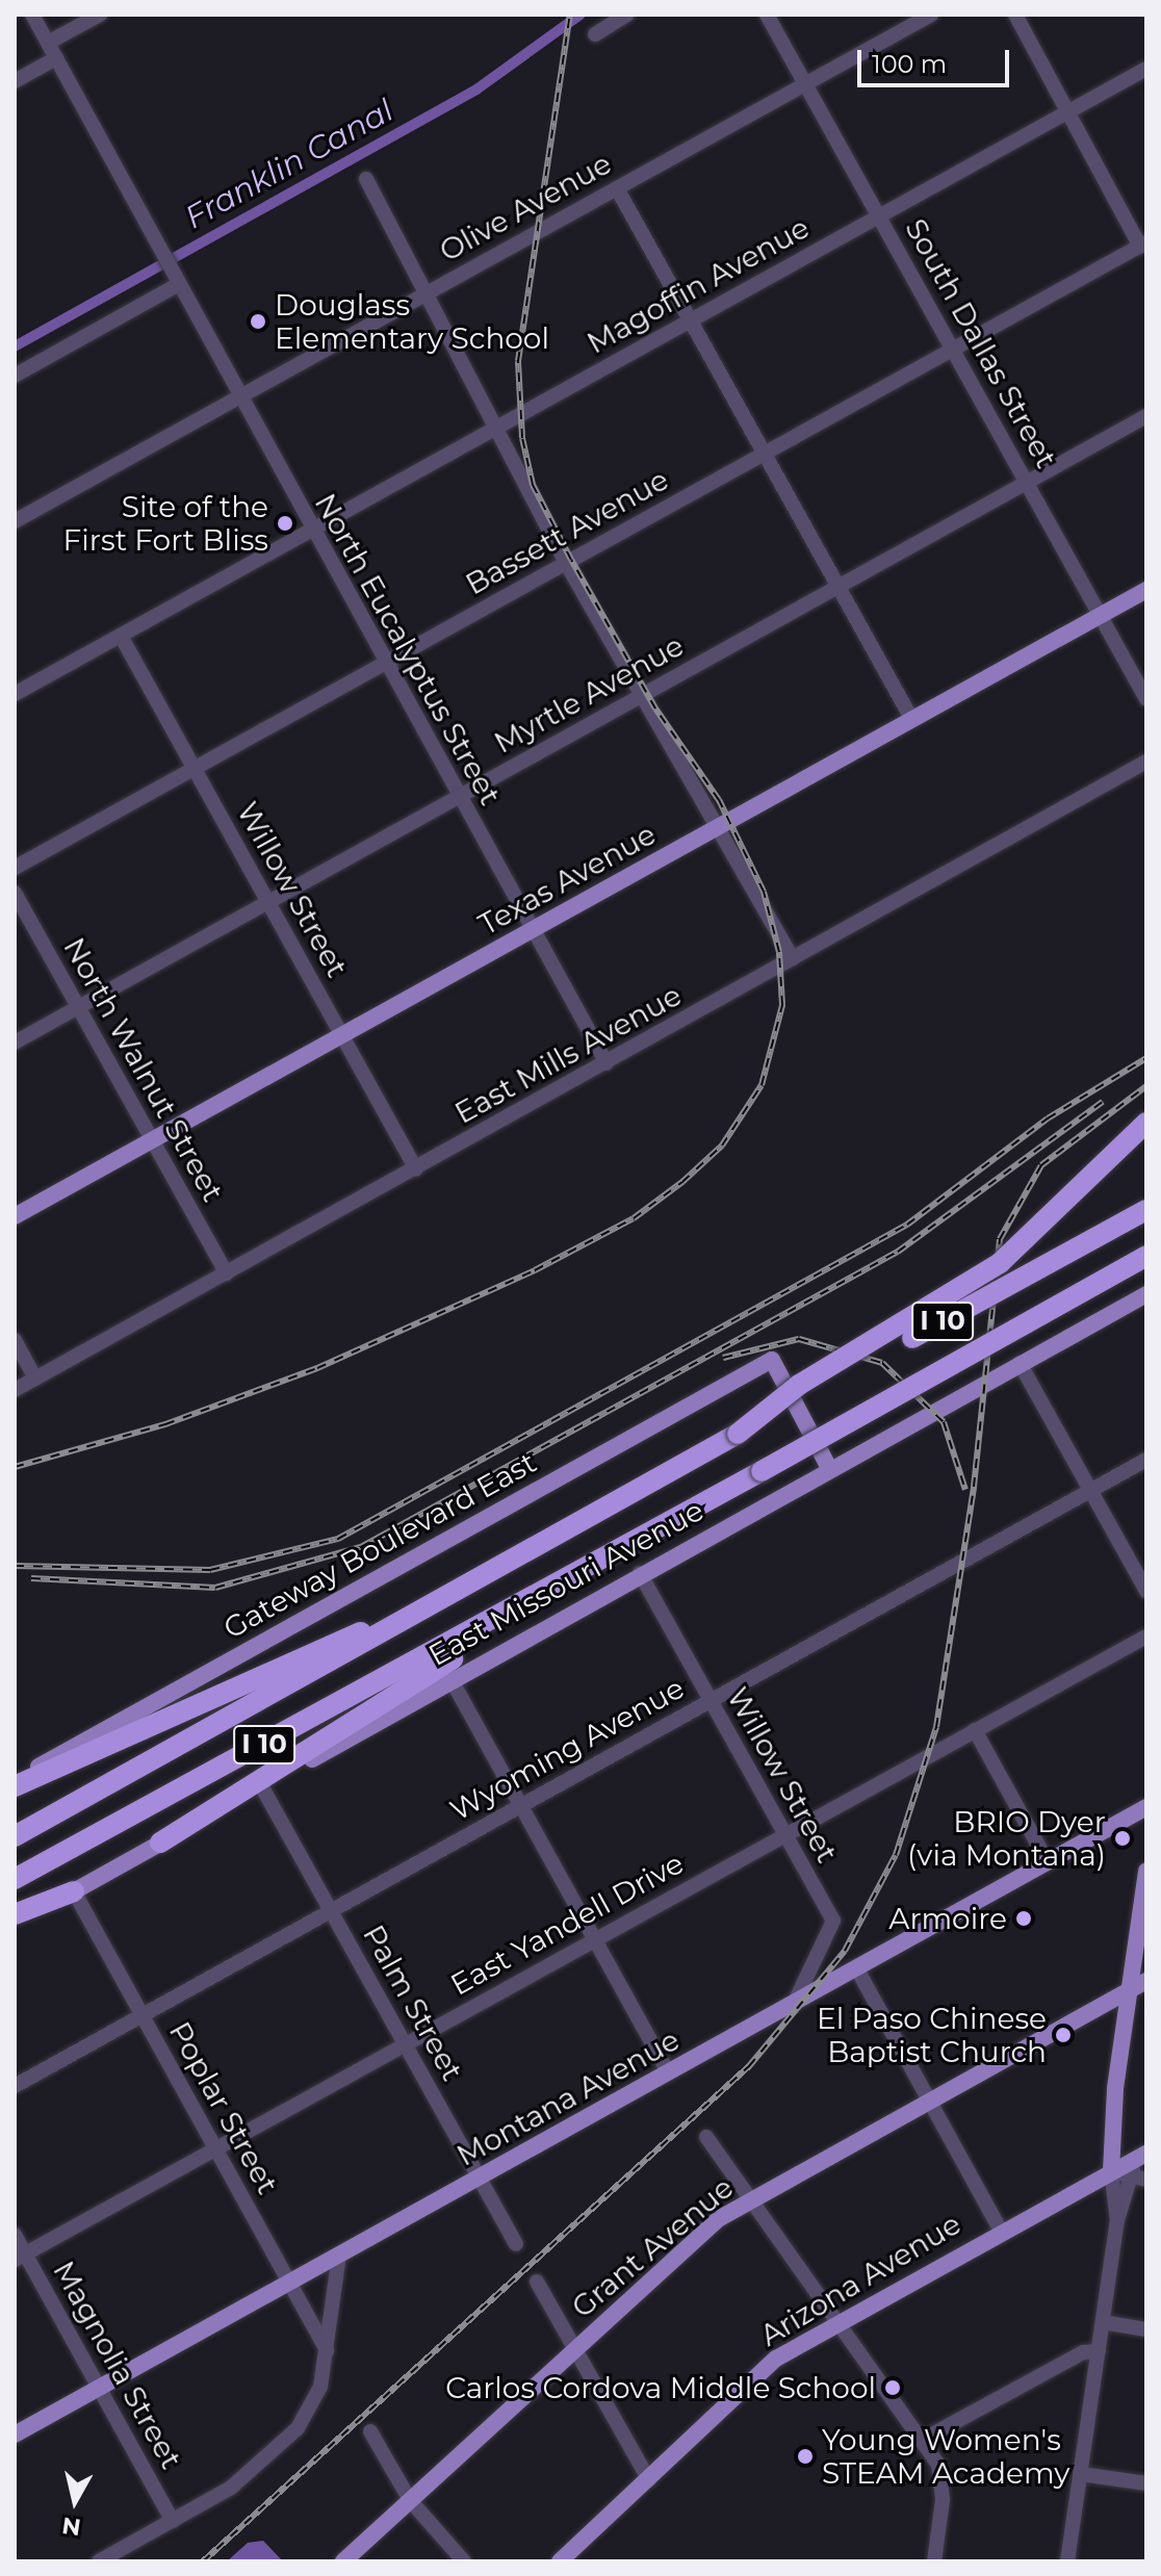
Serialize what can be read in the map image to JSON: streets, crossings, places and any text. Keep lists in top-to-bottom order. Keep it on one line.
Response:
{"streets":{"highway":["I 10"],"main road":["Texas Avenue","Gateway Boulevard East","East Missouri Avenue","Montana Avenue","Grant Avenue","Arizona Avenue"],"street":["Olive Avenue","Magoffin Avenue","South Dallas Street","Bassett Avenue","North Eucalyptus Street","Myrtle Avenue","Willow Street","East Mills Avenue","North Walnut Street","Wyoming Avenue","East Yandell Drive","Palm Street","Poplar Street","Magnolia Street"]},"crossings":[["Olive Avenue","South Dallas Street"],["Olive Avenue","North Eucalyptus Street"],["Magoffin Avenue","South Dallas Street"],["Magoffin Avenue","North Eucalyptus Street"],["Magoffin Avenue","Willow Street"],["South Dallas Street","Bassett Avenue"],["South Dallas Street","Myrtle Avenue"],["South Dallas Street","Texas Avenue"],["Bassett Avenue","North Eucalyptus Street"],["Bassett Avenue","Willow Street"],["North Eucalyptus Street","Myrtle Avenue"],["North Eucalyptus Street","Texas Avenue"],["North Eucalyptus Street","East Mills Avenue"],["Myrtle Avenue","Willow Street"],["Myrtle Avenue","North Walnut Street"],["Texas Avenue","Willow Street"],["Texas Avenue","North Walnut Street"],["Willow Street","East Mills Avenue"],["Willow Street","East Missouri Avenue"],["Willow Street","Wyoming Avenue"],["Willow Street","East Yandell Drive"],["Willow Street","Montana Avenue"],["East Mills Avenue","North Walnut Street"],["Gateway Boulevard East","East Missouri Avenue"],["East Missouri Avenue","Palm Street"],["East Missouri Avenue","Poplar Street"],["Wyoming Avenue","Palm Street"],["Wyoming Avenue","Poplar Street"],["East Yandell Drive","Palm Street"],["East Yandell Drive","Poplar Street"],["East Yandell Drive","Magnolia Street"],["Palm Street","Montana Avenue"],["Montana Avenue","Poplar Street"],["Montana Avenue","Magnolia Street"]],"water":["Franklin Canal"],"places":["Douglass Elementary School","Site of the First Fort Bliss","BRIO Dyer (via Montana)","Armoire","El Paso Chinese Baptist Church","Carlos Cordova Middle School","Young Women's STEAM Academy"],"scale_bar":"100 m","north":"bottom"}
